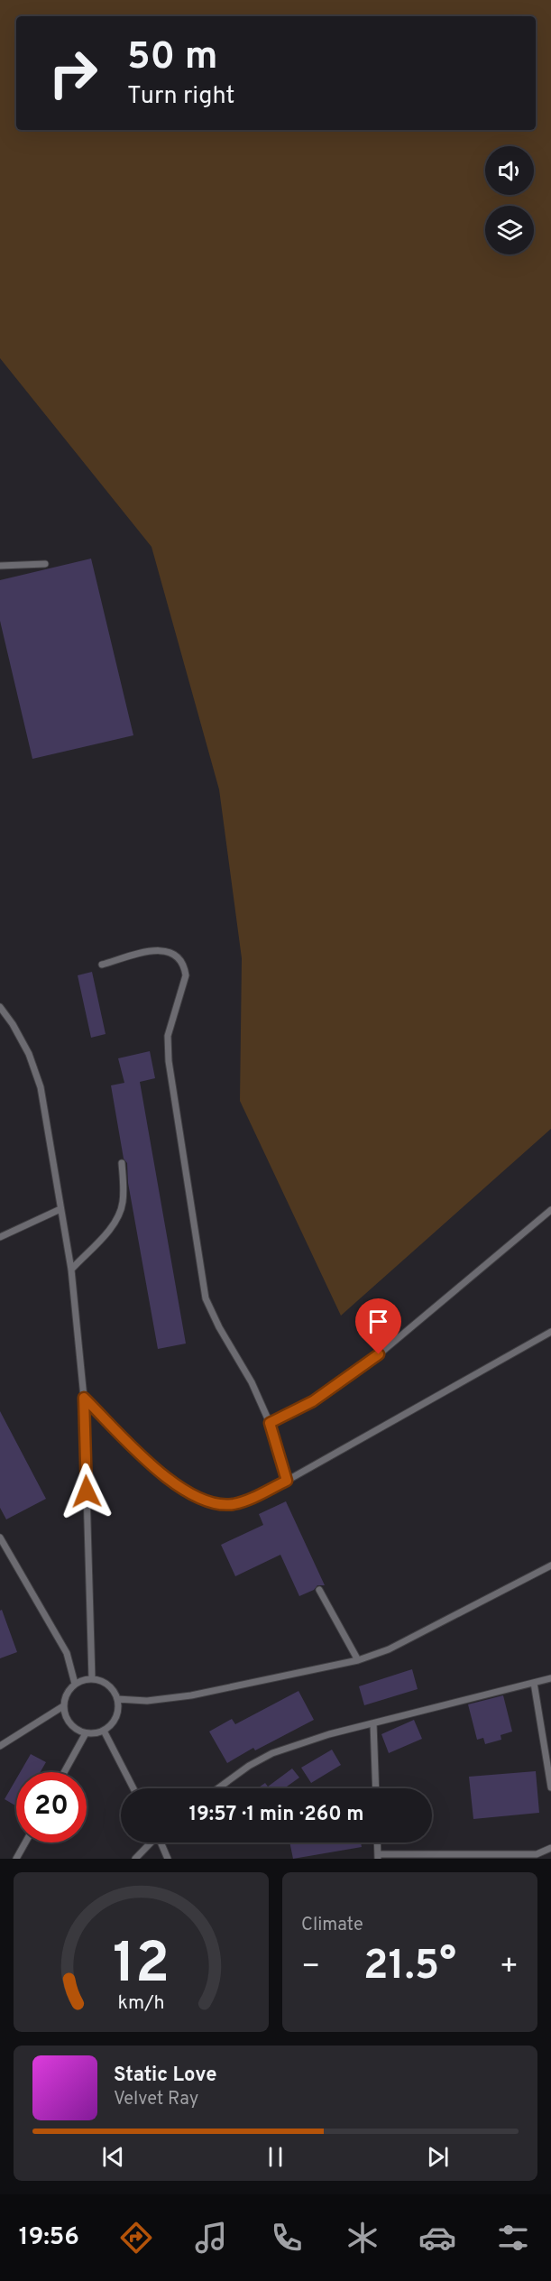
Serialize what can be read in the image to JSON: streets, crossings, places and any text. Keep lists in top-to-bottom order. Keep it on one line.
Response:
{"page":{"turn":["50 m","Turn right"],"limit":"20","trip":"19:57 · 1 min · 260 m","tile":"Climate","heat":["−","21.5°","+"],"song":["Static Love","Velvet Ray"],"tabs":"19:56","gauge":["12","km/h"]}}
